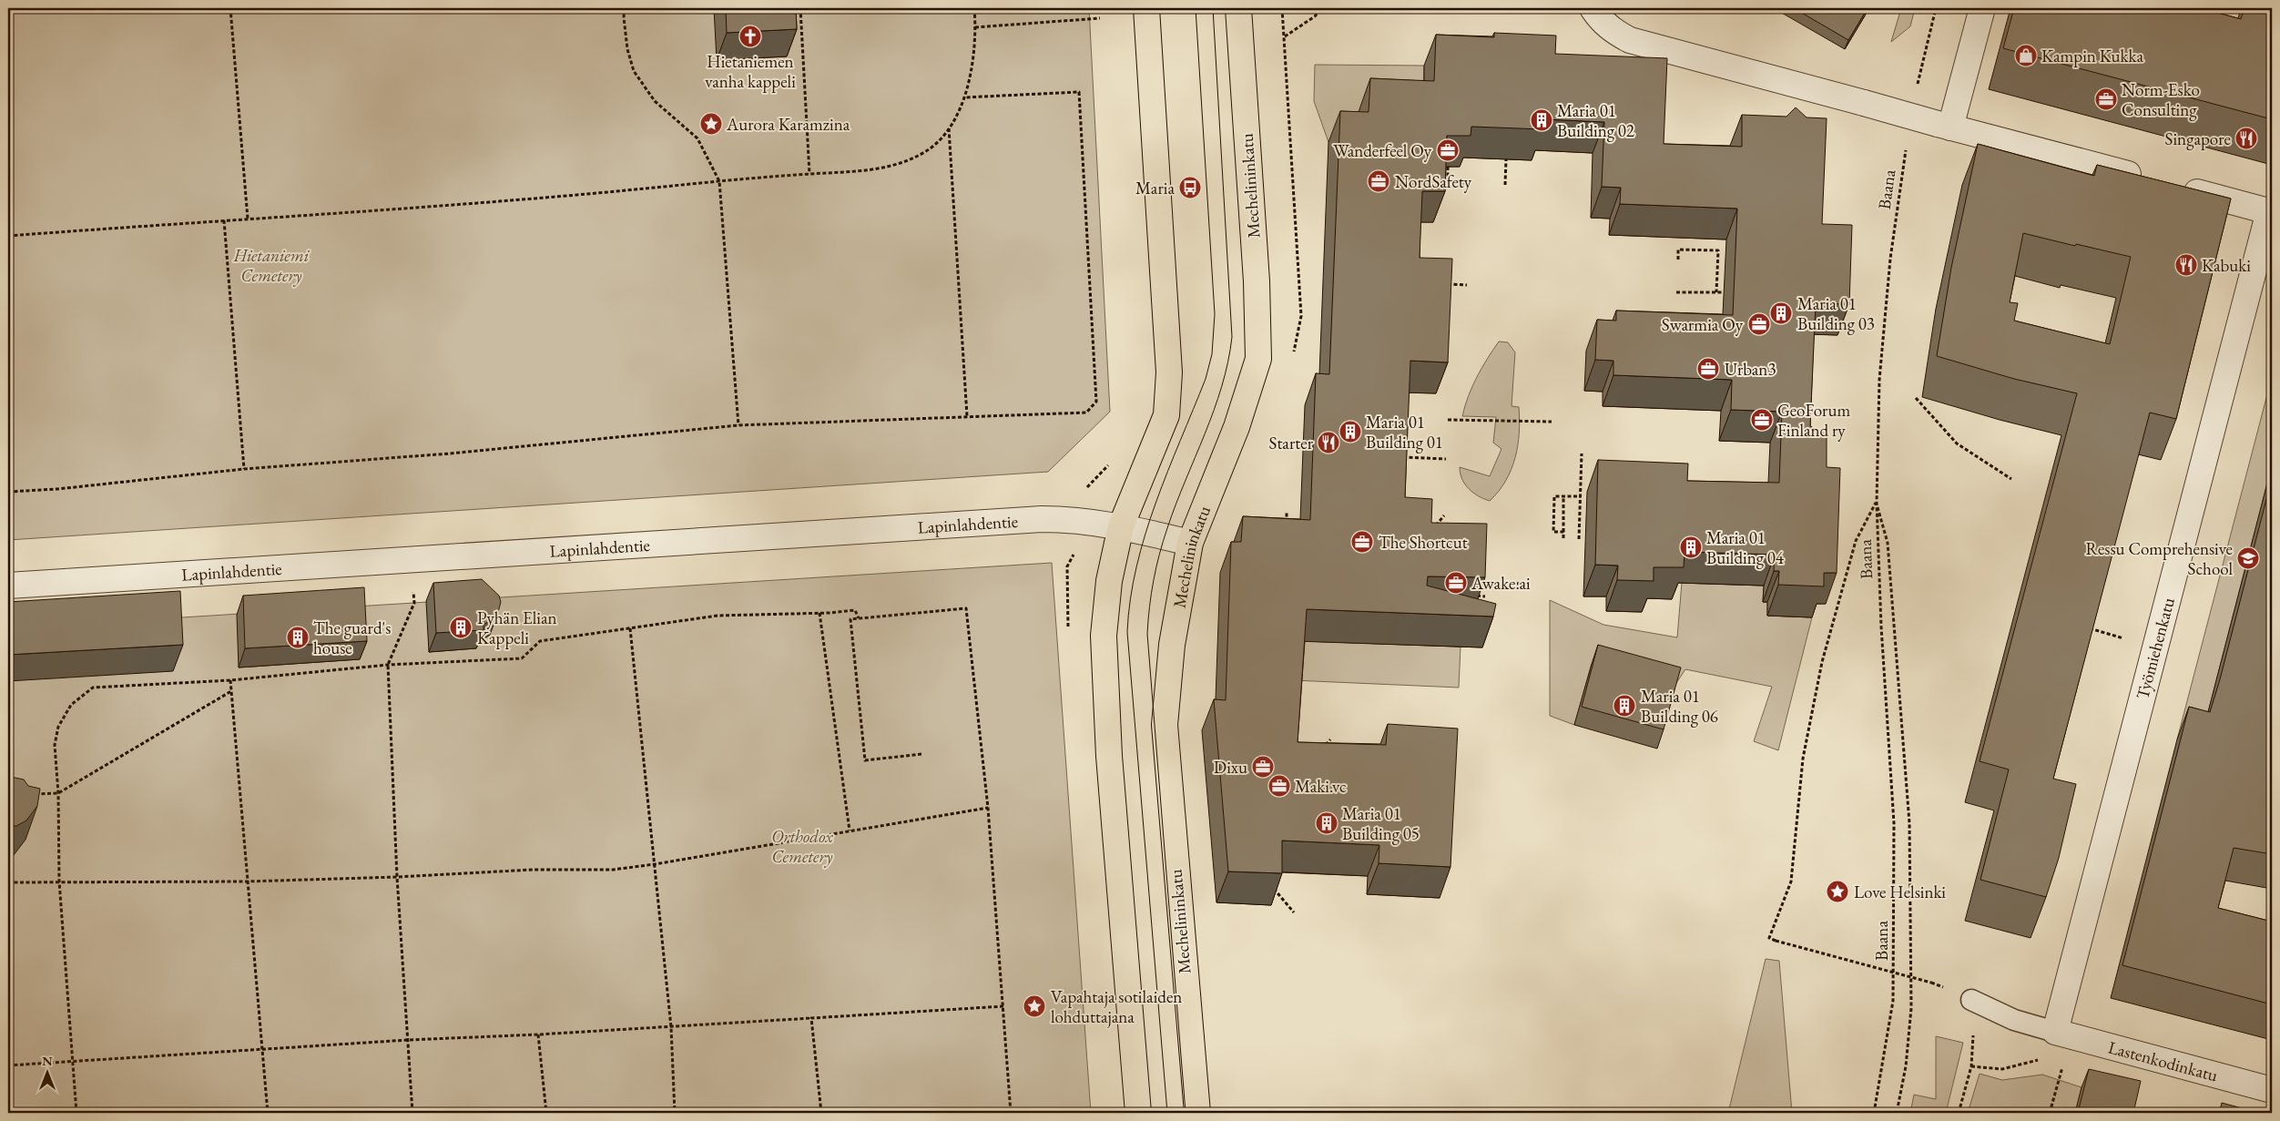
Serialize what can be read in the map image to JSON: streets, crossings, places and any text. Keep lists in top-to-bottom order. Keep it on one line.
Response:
{"streets":{"main road":["Mechelininkatu"],"street":["Lapinlahdentie","Työmiehenkatu","Lastenkodinkatu"],"path":["Baana"]},"crossings":[["Mechelininkatu","Lapinlahdentie"],["Työmiehenkatu","Lastenkodinkatu"]],"parks":["Hietaniemi Cemetery","Orthodox Cemetery"],"places":{"church":["Hietaniemen vanha kappeli"],"shop":["Kampin Kukka"],"office":["Norm-Esko Consulting","Wanderfeel Oy","NordSafety","Swarmia Oy","Urban3","GeoForum Finland ry","The Shortcut","Awake.ai","Dixu","Maki.vc"],"building":["Maria 01 Building 02","Maria 01 Building 03","Maria 01 Building 01","Maria 01 Building 04","Pyhän Elian Kappeli","The guard's house","Maria 01 Building 06","Maria 01 Building 05"],"place":["Aurora Karamzina","Love Helsinki","Vapahtaja sotilaiden lohduttajana"],"restaurant":["Singapore","Kabuki","Starter"],"bus stop":["Maria"],"school or university":["Ressu Comprehensive School"]},"north":"top"}
